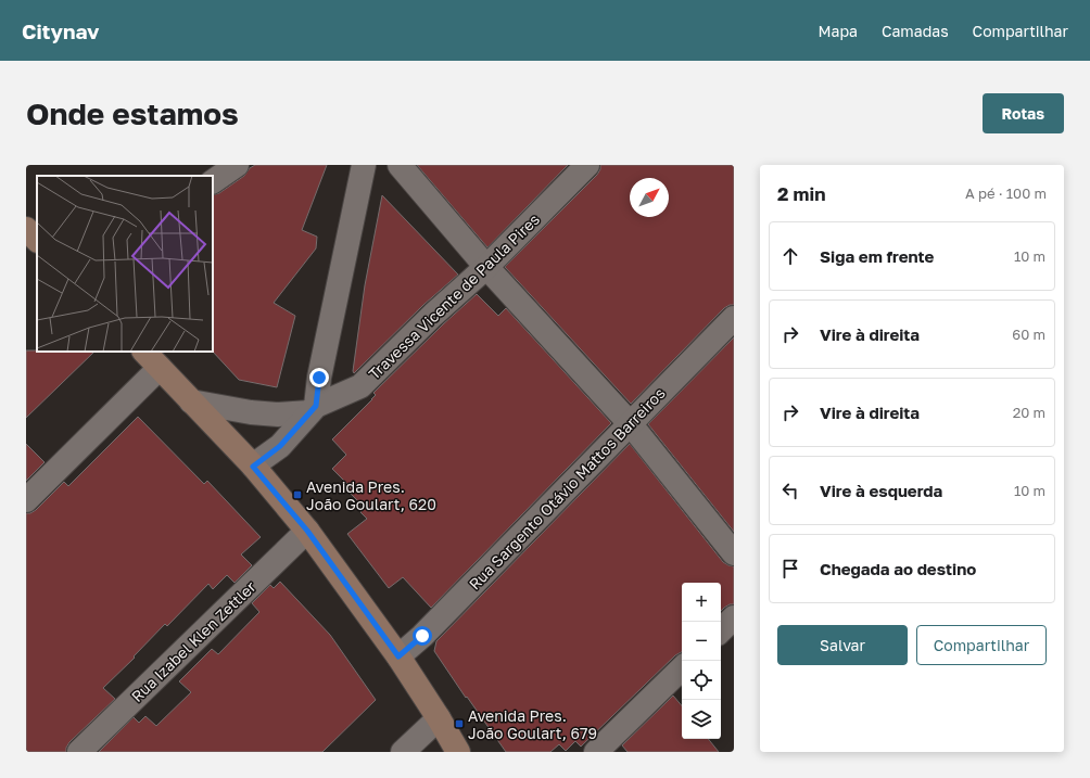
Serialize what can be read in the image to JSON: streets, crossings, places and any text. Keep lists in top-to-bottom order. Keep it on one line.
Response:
{"streets":{"street":["Travessa Vicente de Paula Pires","Rua Sargento Otávio Mattos Barreiros","Rua Izabel Klen Zettler"]},"places":{"transit":["Avenida Pres. João Goulart, 620","Avenida Pres. João Goulart, 679"]},"north":"top right","page":{"header":"Citynav","nav":["Mapa","Camadas","Compartilhar"],"buttons":["Rotas",["Salvar","Compartilhar"]],"title":"Onde estamos","heading":["2 min","A pé · 100 m"],"list":[["Siga em frente","10 m"],["Vire à direita","60 m"],["Vire à direita","20 m"],["Vire à esquerda","10 m"],"Chegada ao destino"],"map_buttons":["+","−"]}}
